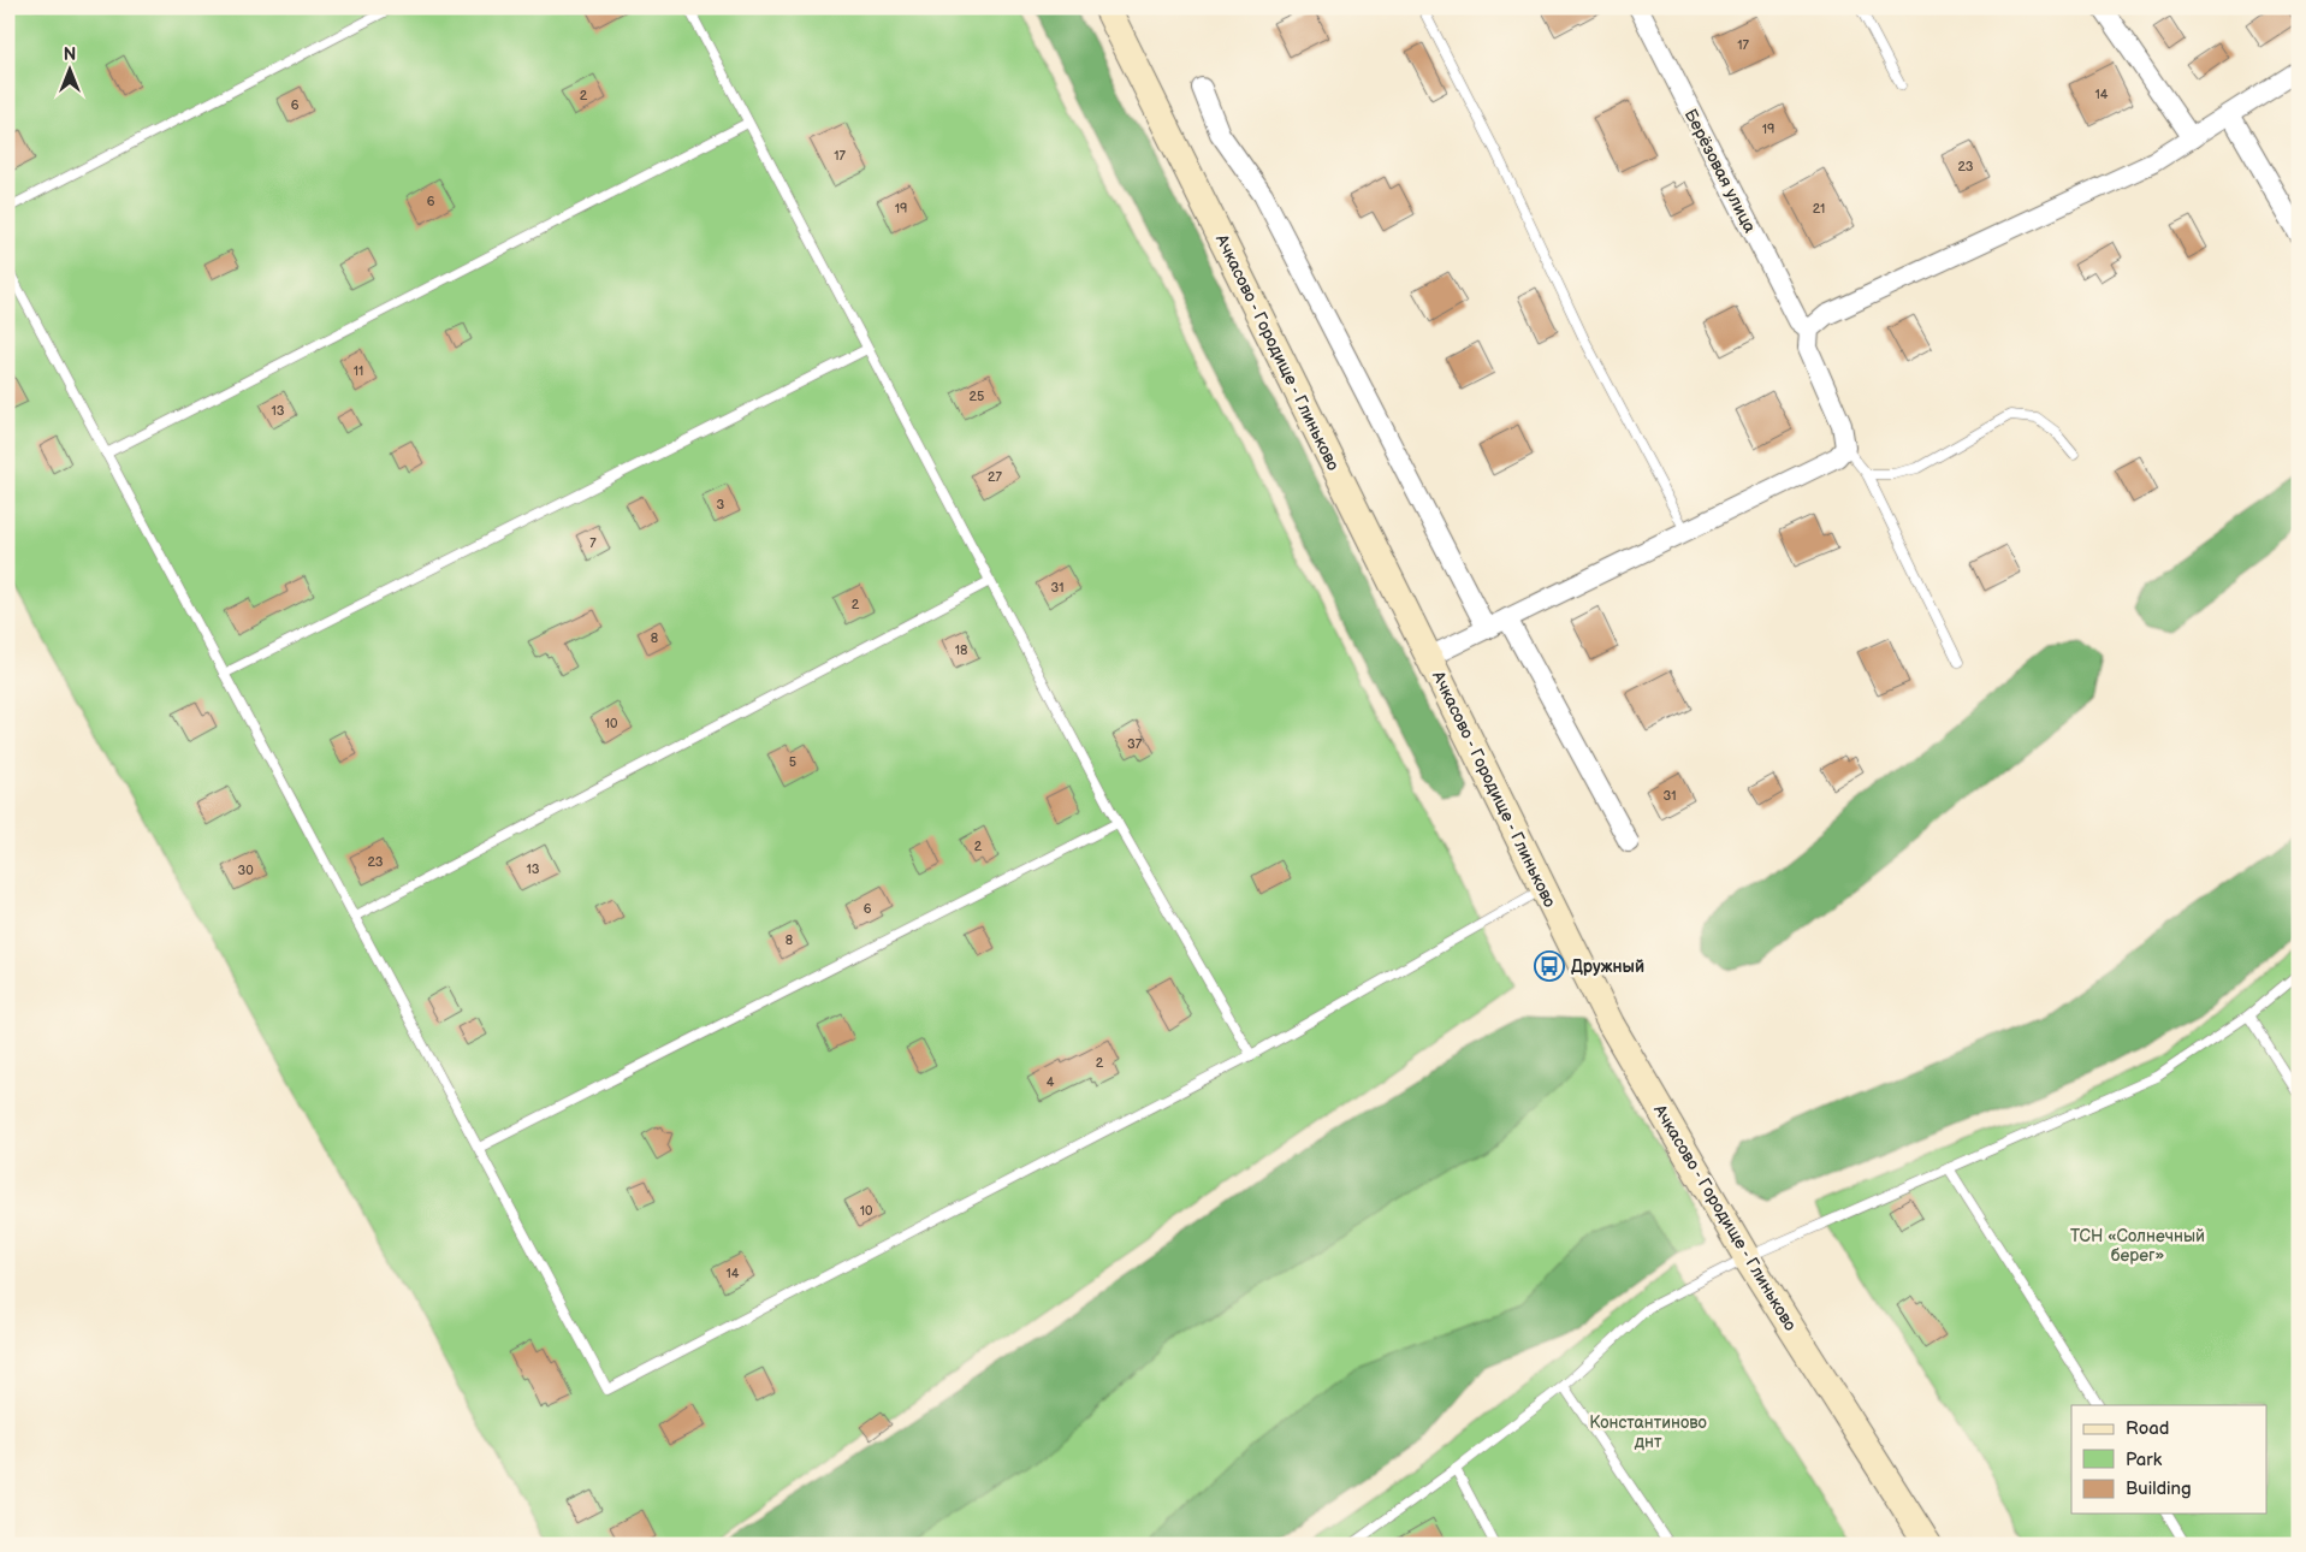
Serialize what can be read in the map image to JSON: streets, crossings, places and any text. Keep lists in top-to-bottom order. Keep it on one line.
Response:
{"streets":{"street":["Берёзовая улица","Ачкасово - Городище - Глиньково"]},"parks":["ТСН «Солнечный берег»","Константиново днт"],"places":{"bus stop":["Дружный"]},"house_numbers":["17","14","2","6","19","17","23","6","19","21","11","25","13","27","3","7","31","2","8","18","10","37","5","31","2","23","13","30","6","8","2","4","10","14"],"legend":["Road","Park","Building"],"north":"top"}
